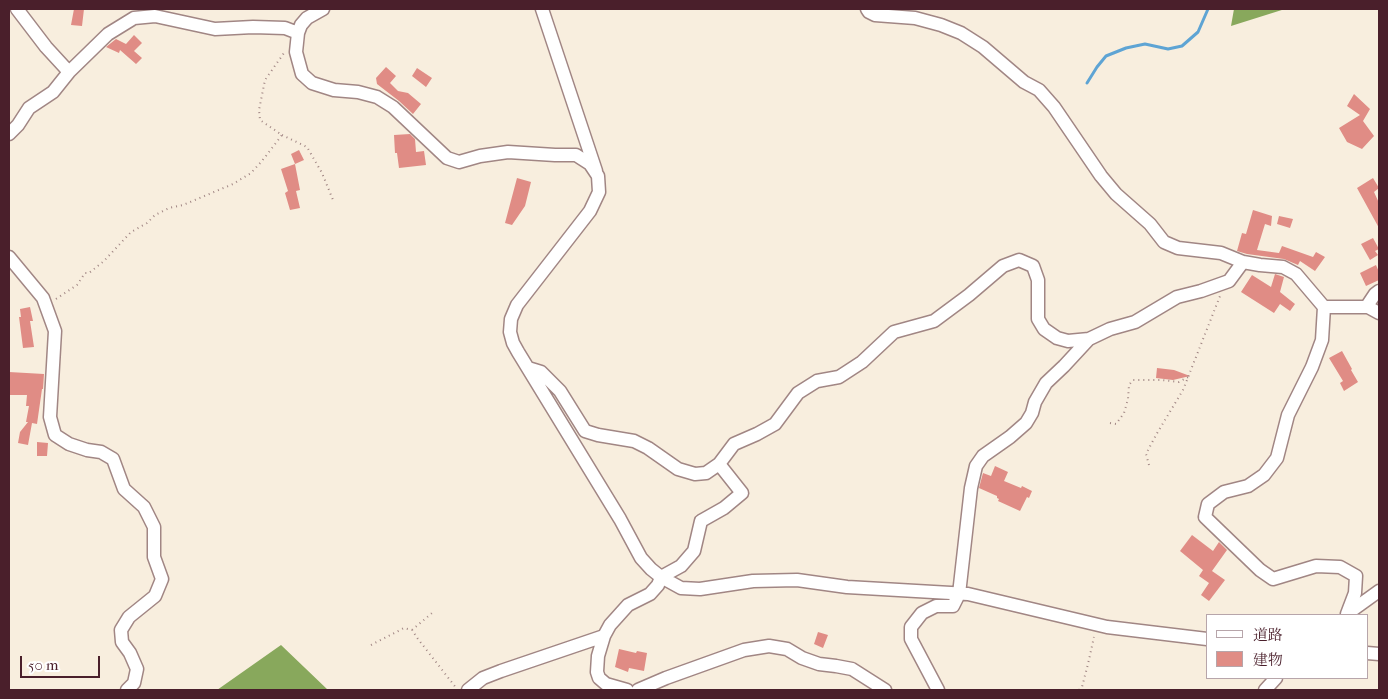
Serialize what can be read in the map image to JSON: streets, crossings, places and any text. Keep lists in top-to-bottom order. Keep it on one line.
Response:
{"legend":["道路","建物"],"scale_bar":"50 m"}
